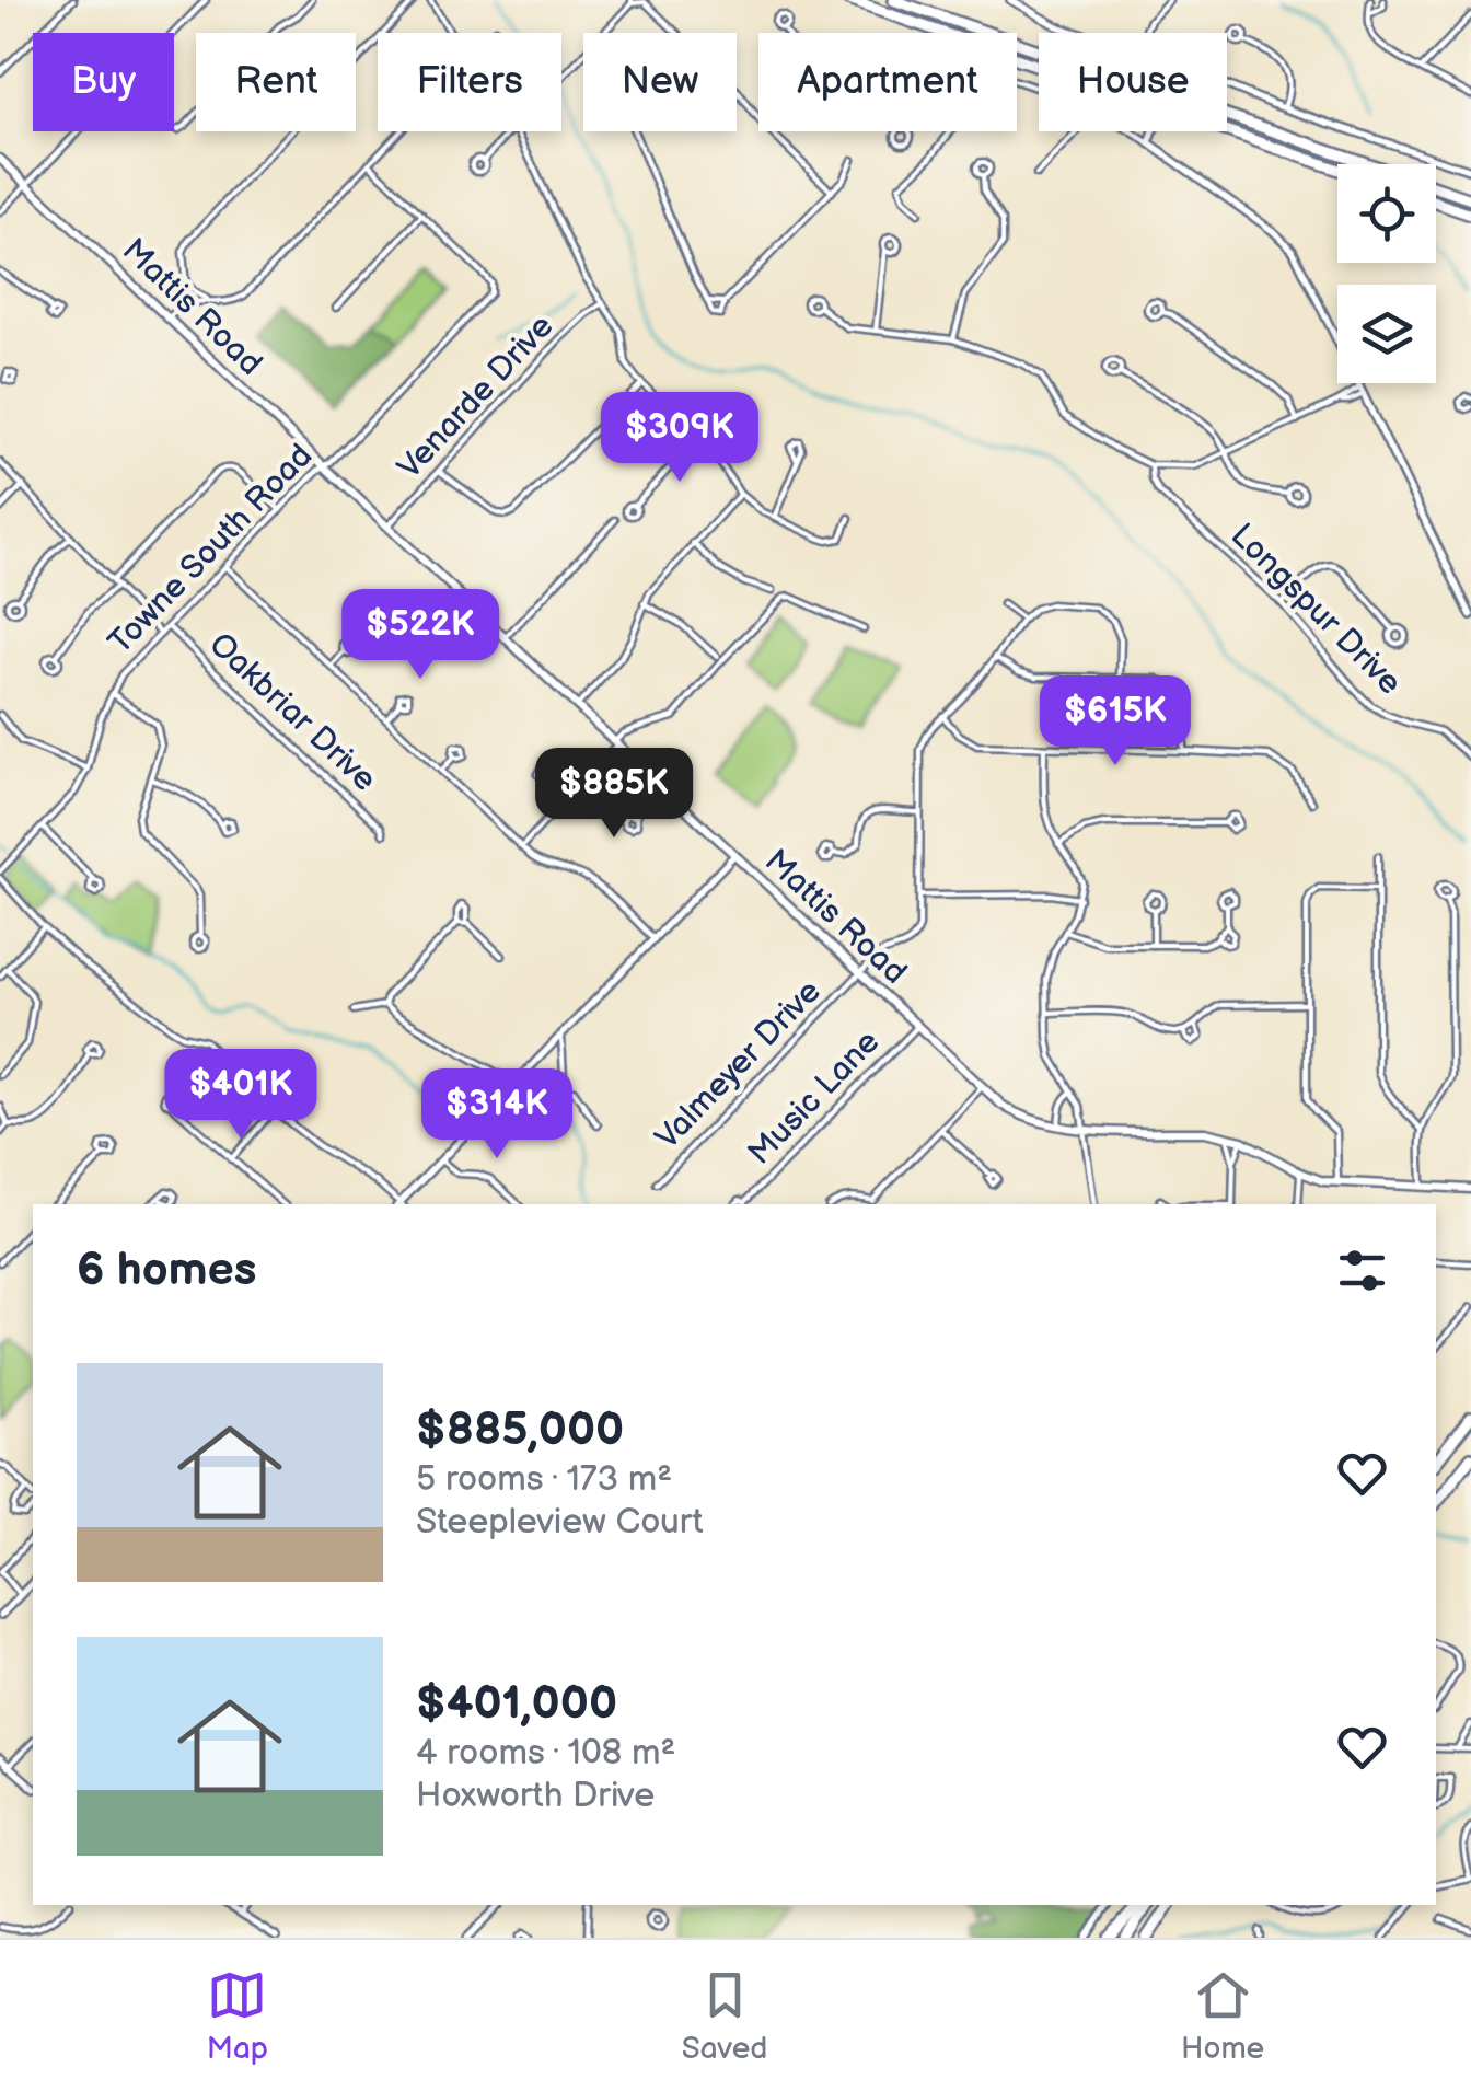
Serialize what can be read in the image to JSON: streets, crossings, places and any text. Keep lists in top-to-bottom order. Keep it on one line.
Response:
{"streets":{"main road":["Mattis Road"],"street":["Venarde Drive","Towne South Road","Longspur Drive","Oakbriar Drive","Valmeyer Drive","Music Lane"]},"crossings":[["Mattis Road","Venarde Drive"],["Mattis Road","Towne South Road"],["Mattis Road","Valmeyer Drive"],["Mattis Road","Music Lane"],["Towne South Road","Oakbriar Drive"]],"page":{"chip":["Buy","Rent","Filters","New","Apartment","House"],"price":["$309K","$522K","$615K","$885K","$401K","$314K"],"heading":"6 homes","list":[{"name":"$885,000","note":"5 rooms · 173 m² · Steepleview Court"},{"name":"$401,000","note":"4 rooms · 108 m² · Hoxworth Drive"}],"tabs":["Map","Saved","Home"]}}
